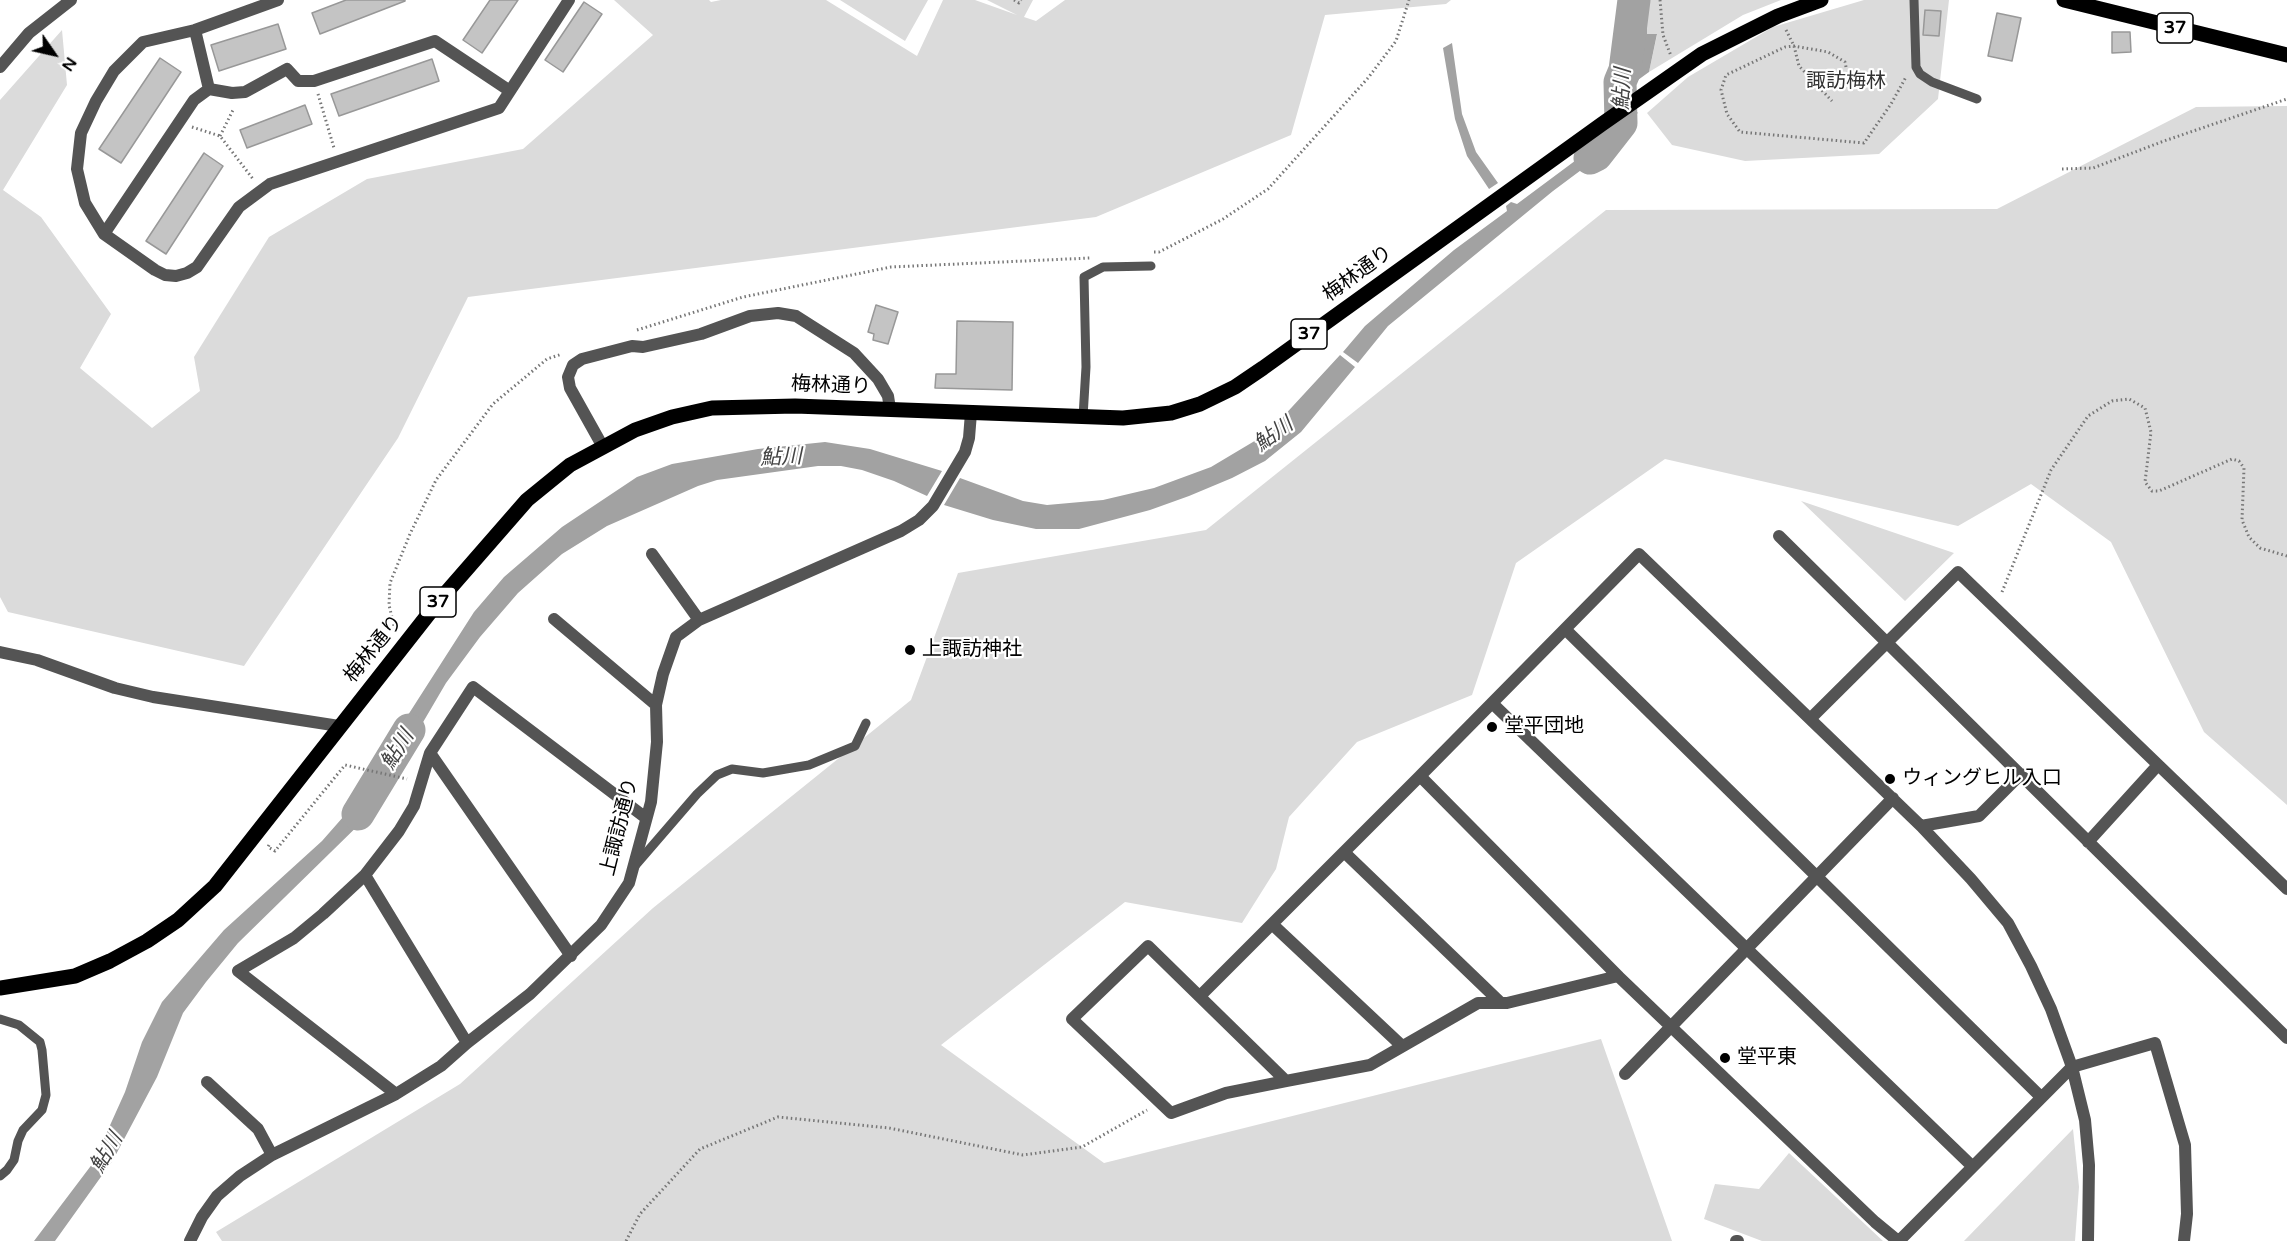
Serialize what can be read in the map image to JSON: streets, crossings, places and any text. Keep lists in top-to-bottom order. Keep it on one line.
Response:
{"streets":{"main road":["37","梅林通り"],"street":["上諏訪通り"]},"crossings":[["37","梅林通り"],["梅林通り","上諏訪通り"]],"water":["鮎川"],"parks":["諏訪梅林"],"places":["上諏訪神社","堂平団地","ウィングヒル入口","堂平東"],"north":"bottom right"}
